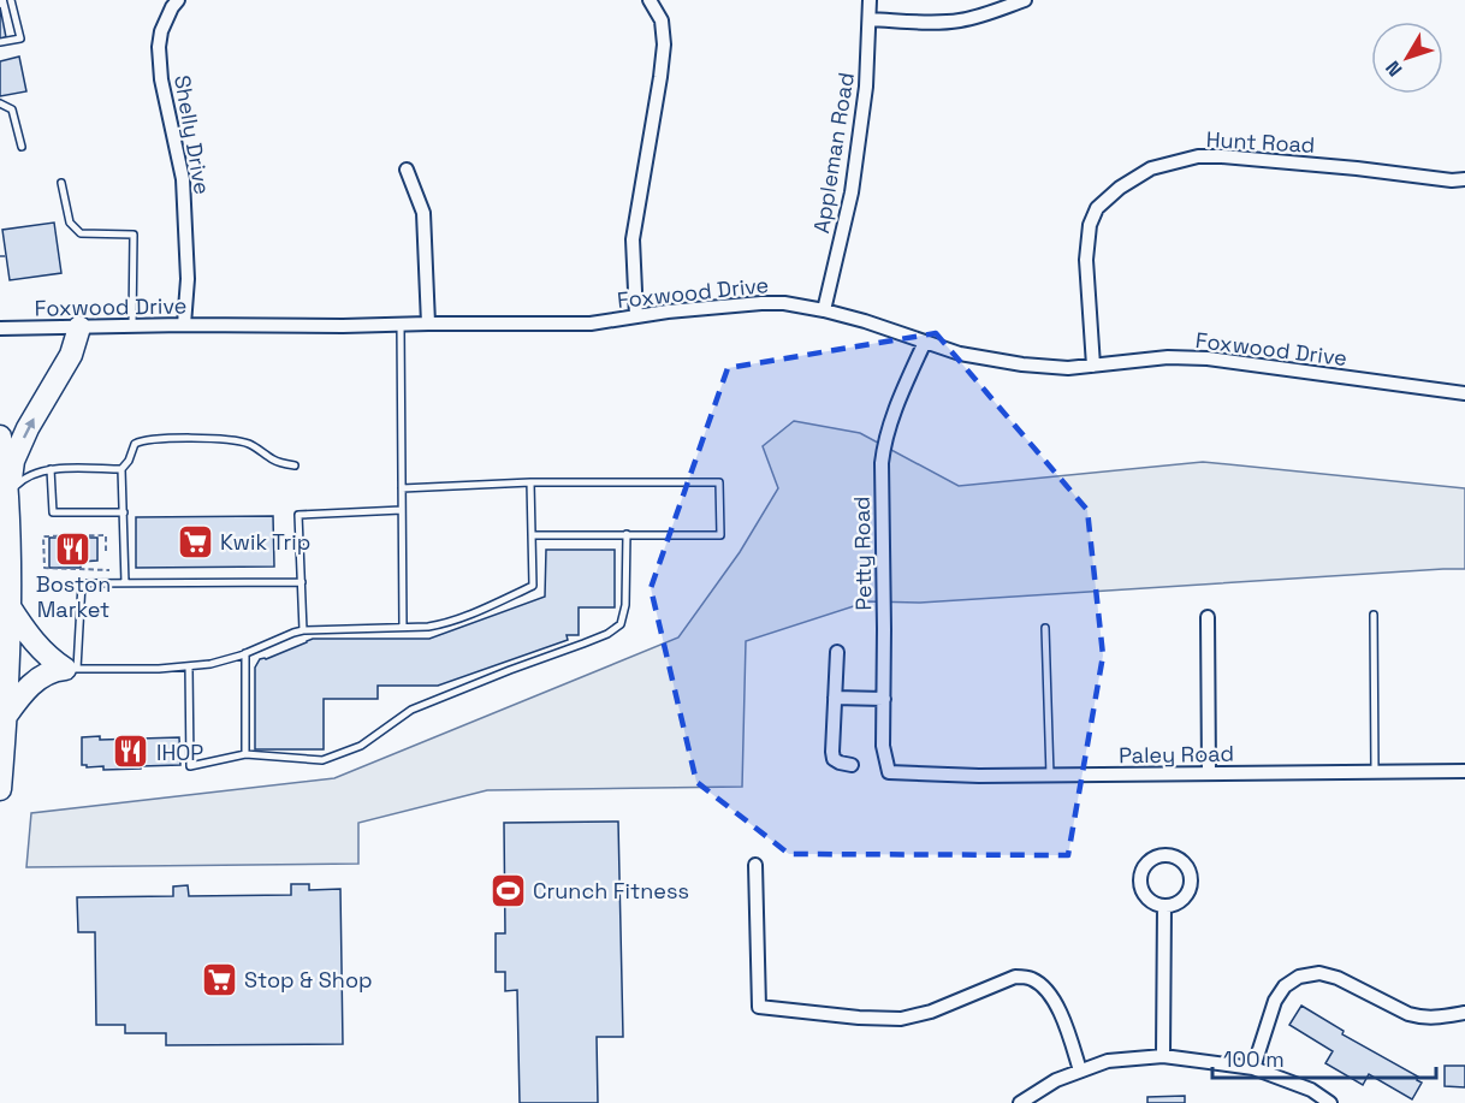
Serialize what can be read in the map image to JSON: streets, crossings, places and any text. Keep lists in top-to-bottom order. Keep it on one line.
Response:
{"streets":{"street":["Shelly Drive","Hunt Road","Appleman Road","Foxwood Drive","Petty Road","Paley Road"]},"crossings":[["Shelly Drive","Foxwood Drive"],["Hunt Road","Foxwood Drive"],["Appleman Road","Foxwood Drive"],["Foxwood Drive","Petty Road"],["Petty Road","Paley Road"]],"places":{"supermarket":["Kwik Trip","Stop & Shop"],"restaurant":["Boston Market","IHOP"],"sports":["Crunch Fitness"]},"scale_bar":"100 m","north":"bottom left"}
